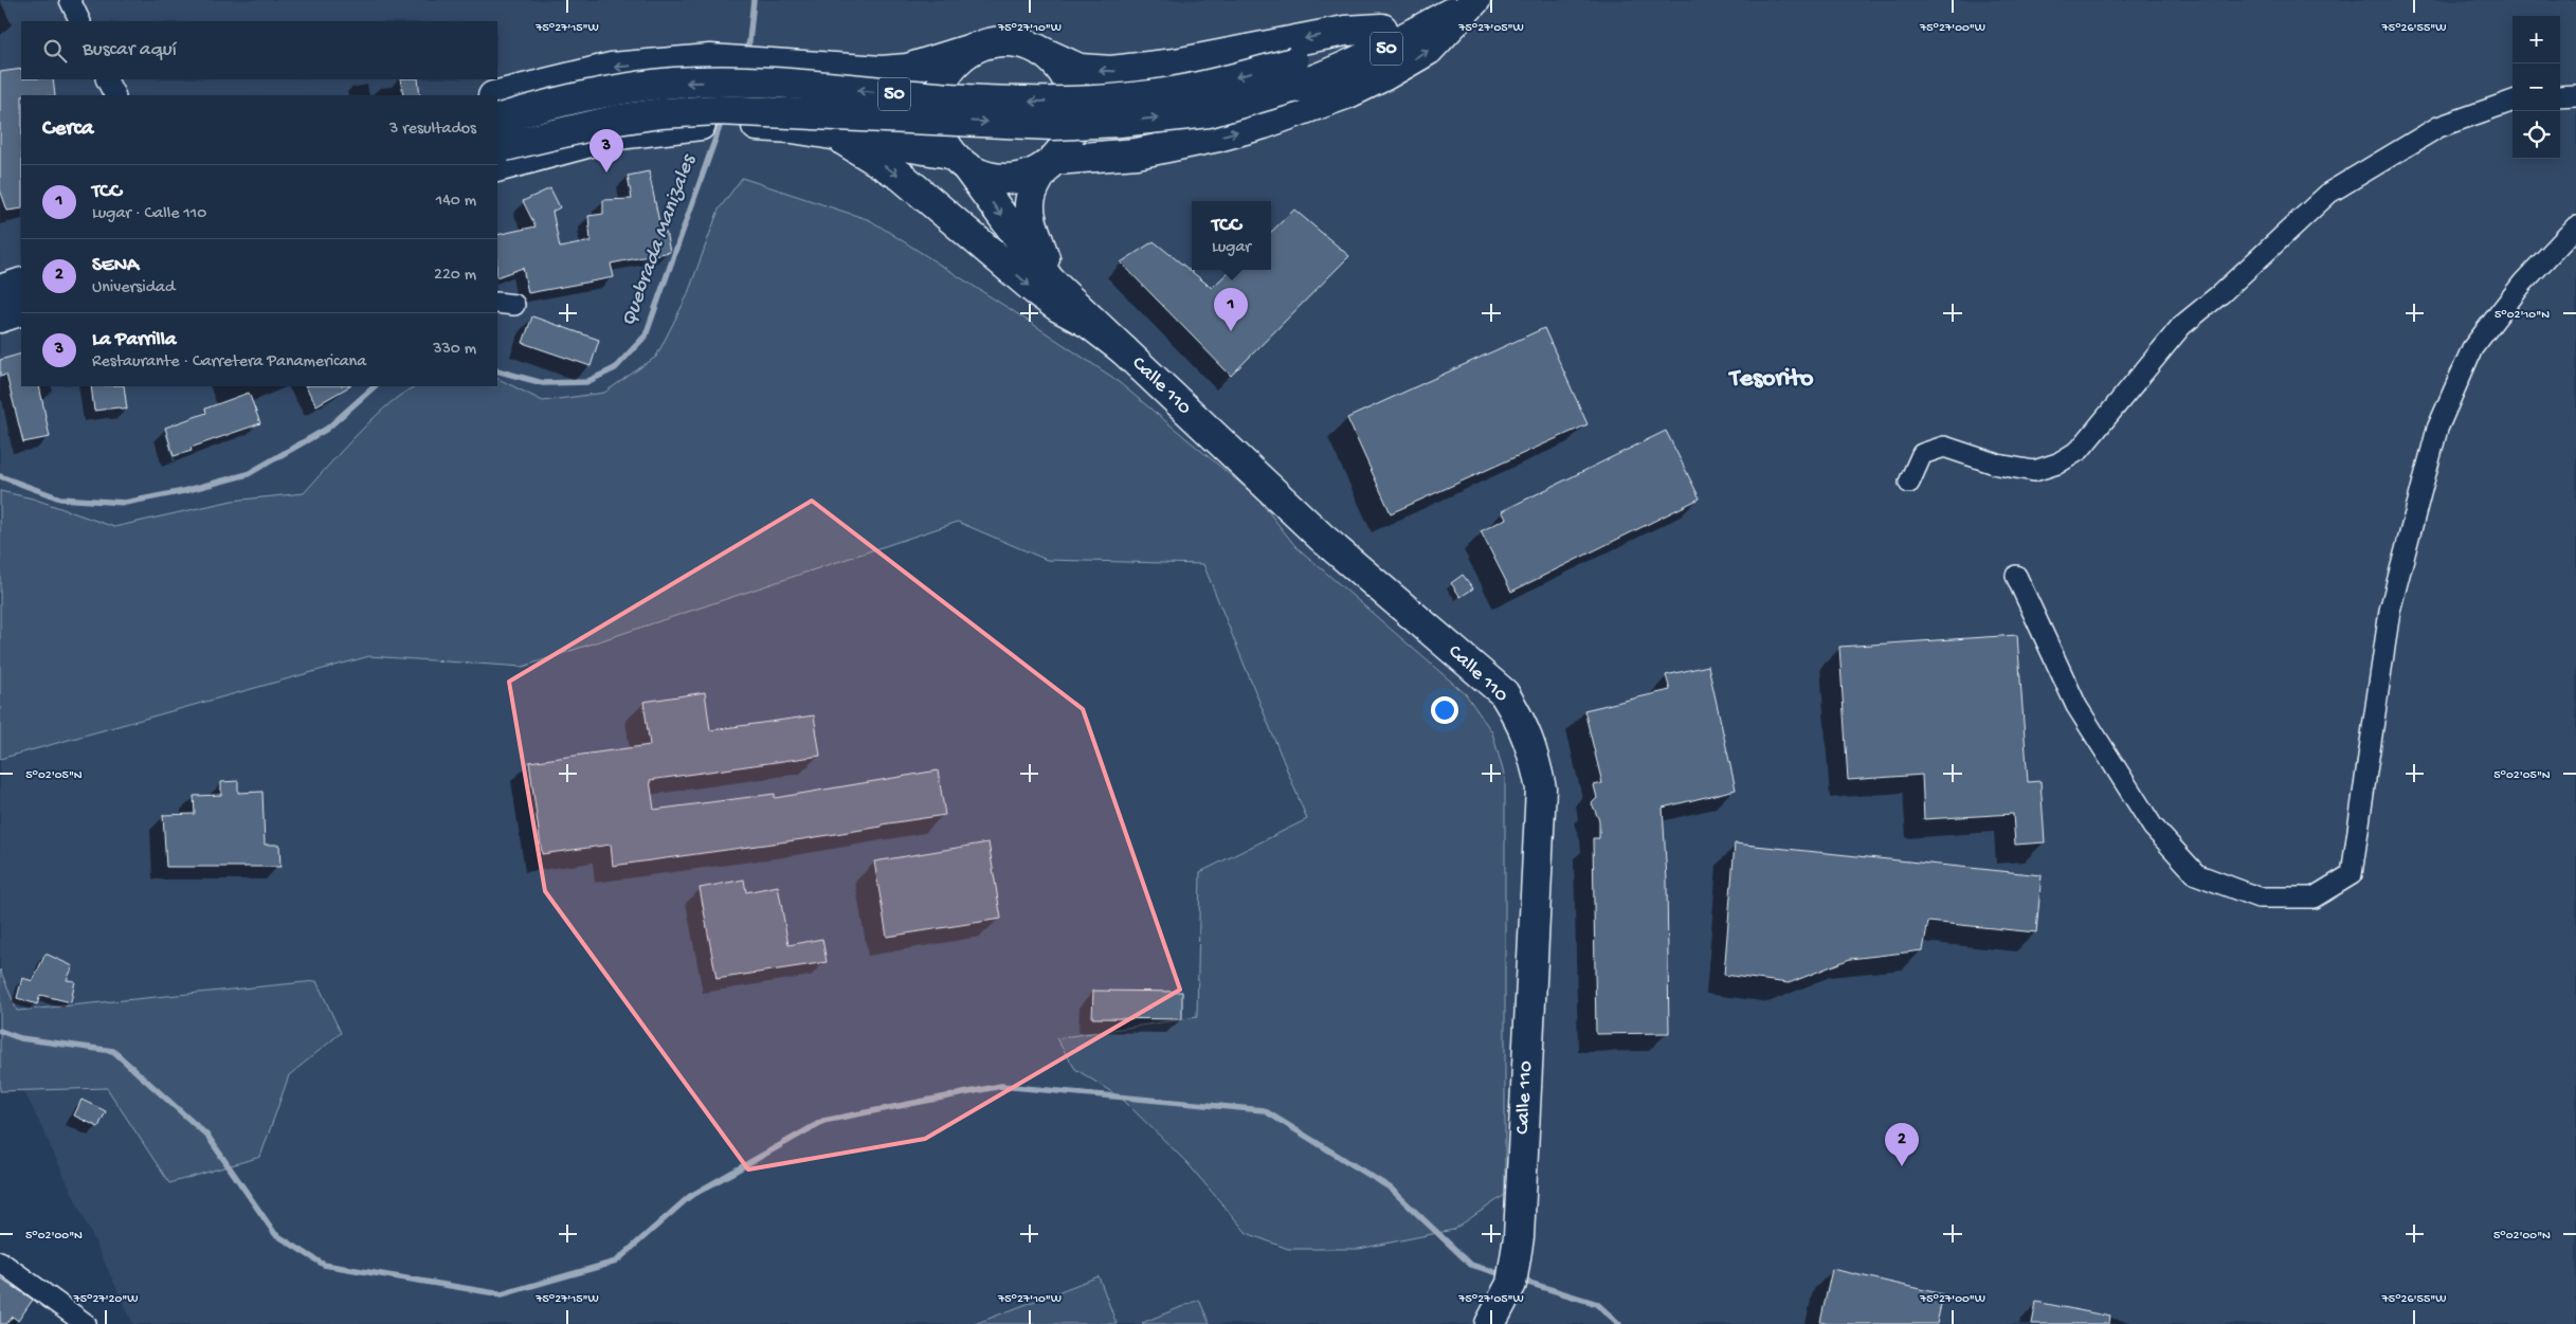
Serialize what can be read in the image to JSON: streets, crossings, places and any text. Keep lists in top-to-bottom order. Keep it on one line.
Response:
{"streets":{"main road":["50","Calle 110"]},"districts":["Tesorito"],"water":["Quebrada Manizales"],"page":{"map_buttons":["+","−"],"search":"Buscar aquí","heading":["Cerca","3 resultados"],"pins":["3","1","2"],"list":[{"mark":"1","name":"TCC","note":"Lugar · Calle 110","value":"140 m"},{"mark":"2","name":"SENA","note":"Universidad","value":"220 m"},{"mark":"3","name":"La Parrilla","note":"Restaurante · Carretera Panamericana","value":"330 m"}],"popup":["TCC","Lugar"]},"coordinates":["75°27'15\"W","75°27'10\"W","75°27'05\"W","75°27'00\"W","75°26'55\"W","5°02'10\"N","5°02'05\"N","5°02'00\"N","75°27'20\"W"]}
